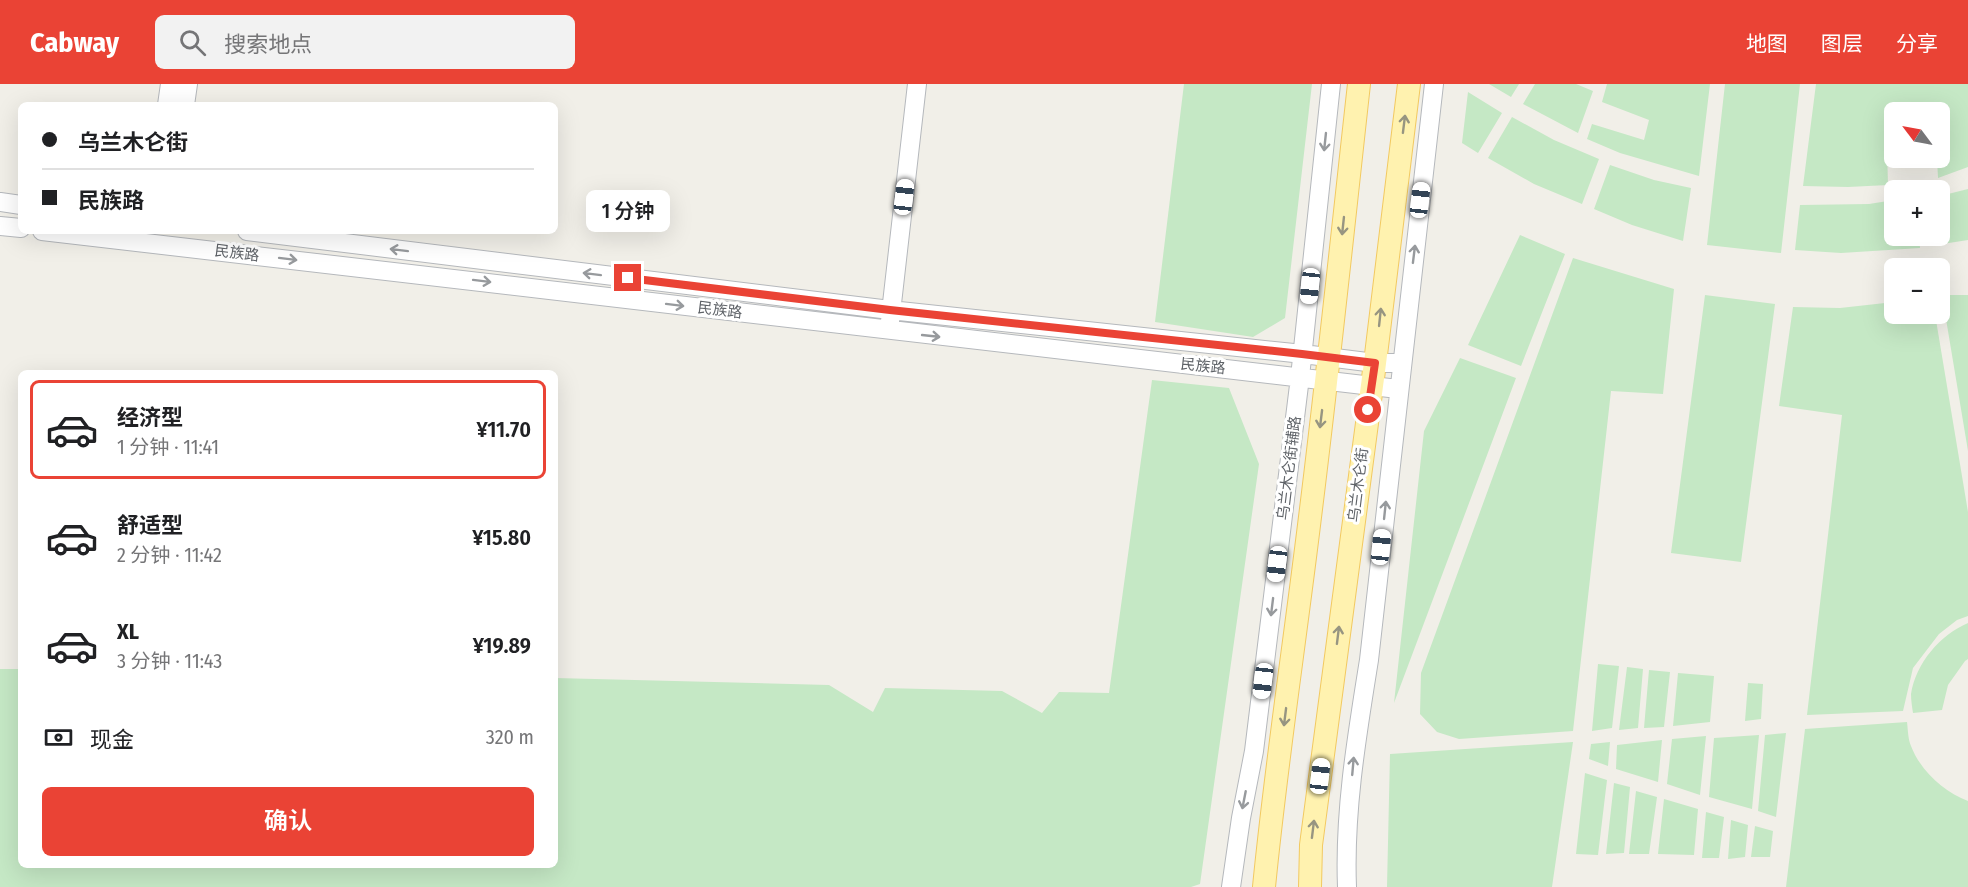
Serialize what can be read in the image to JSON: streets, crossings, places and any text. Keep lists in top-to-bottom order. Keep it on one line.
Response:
{"streets":{"main road":["乌兰木仑街"],"street":["民族路","乌兰木仑街辅路"]},"crossings":[["民族路","乌兰木仑街辅路"],["民族路","乌兰木仑街"]],"north":"top left","page":{"header":"Cabway","search":"搜索地点","nav":["地图","图层","分享"],"map_buttons":["+","−"],"banner":["乌兰木仑街","民族路"],"bubble":"1 分钟","list":[{"name":"经济型","note":"1 分钟 · 11:41","value":"¥11.70"},{"name":"舒适型","note":"2 分钟 · 11:42","value":"¥15.80"},{"name":"XL","note":"3 分钟 · 11:43","value":"¥19.89"}],"pay":["现金","320 m"],"buttons":"确认"}}
